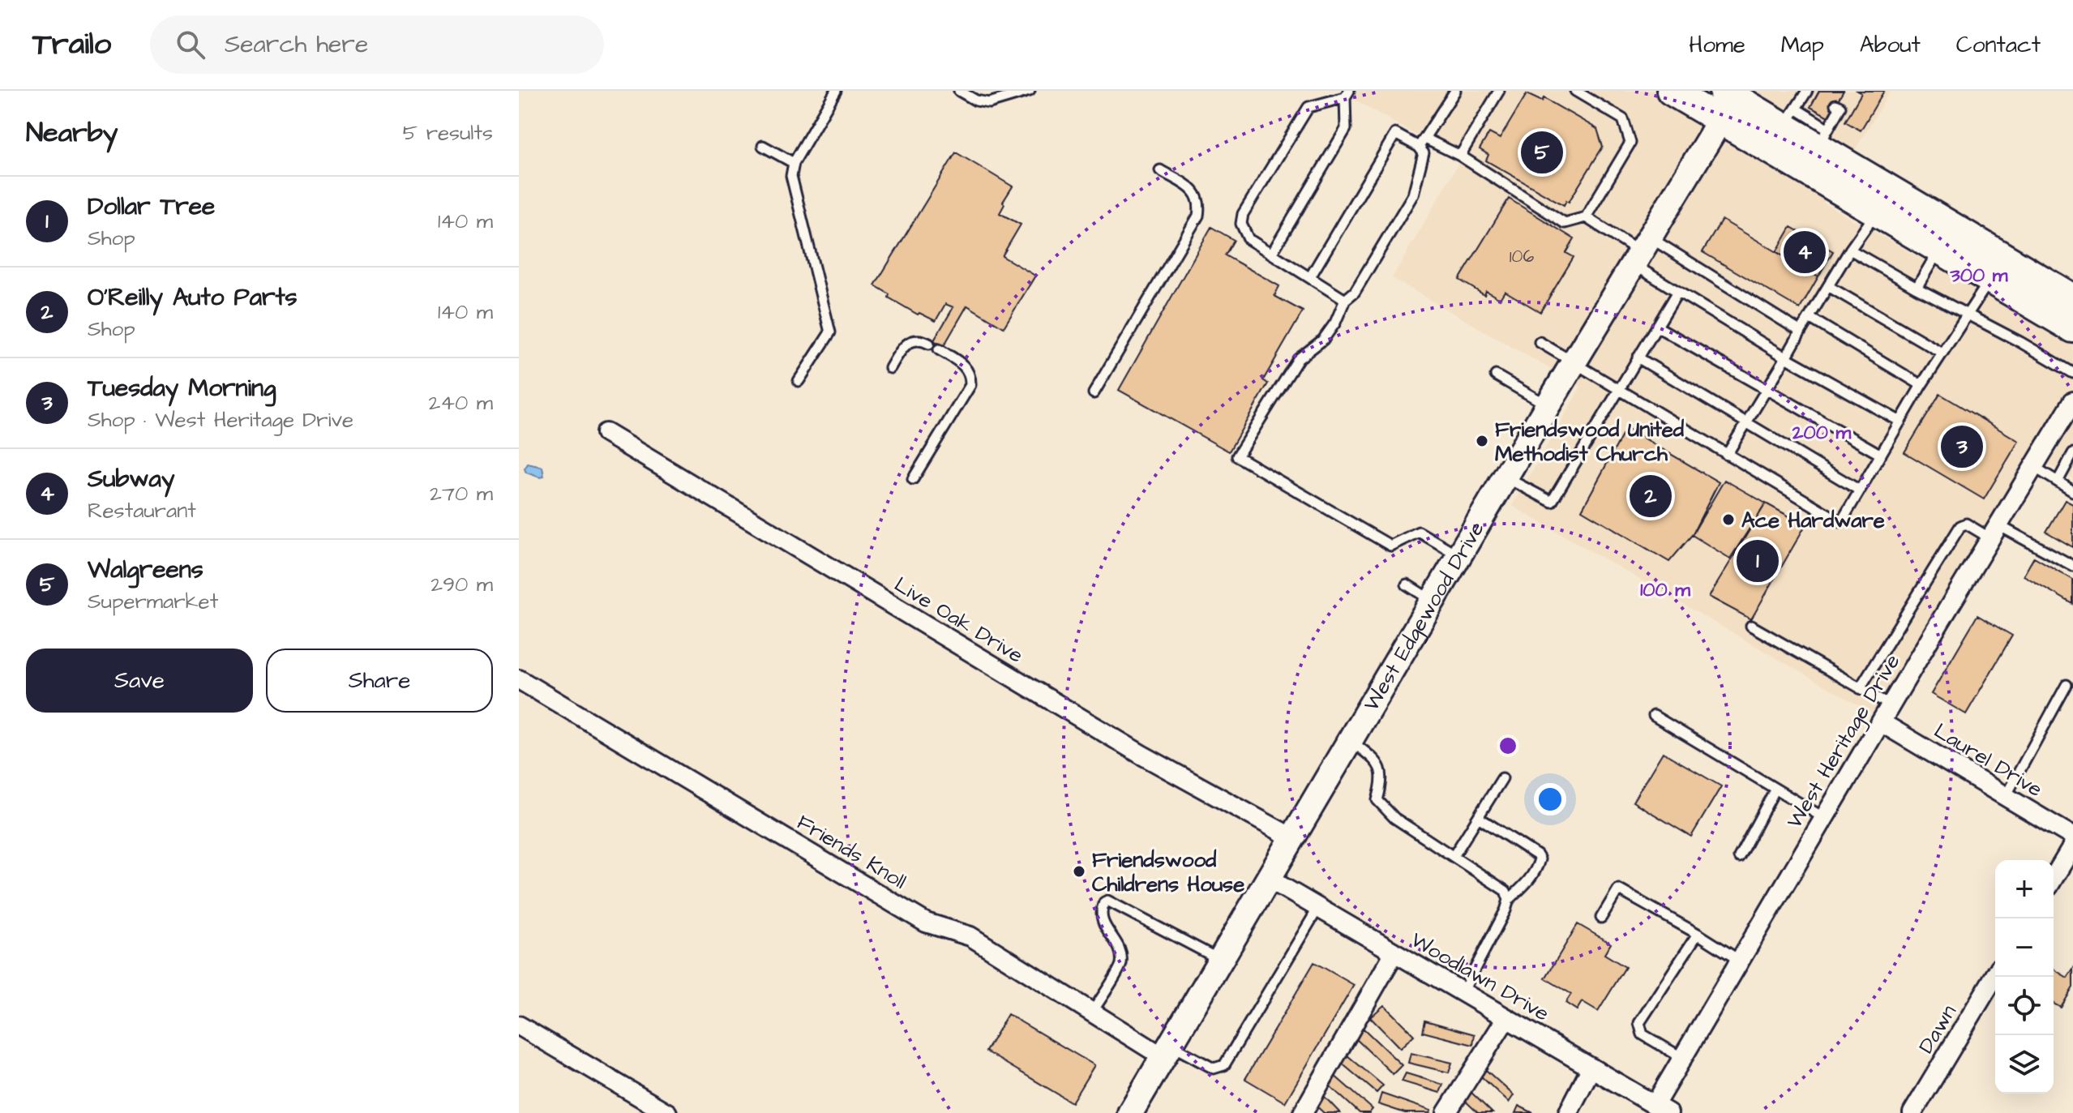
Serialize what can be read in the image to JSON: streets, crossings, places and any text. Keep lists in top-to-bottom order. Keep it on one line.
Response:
{"streets":{"main road":["West Edgewood Drive"],"street":["Live Oak Drive","West Heritage Drive","Laurel Drive","Friends Knoll","Woodlawn Drive","Dawn"]},"crossings":[["West Edgewood Drive","Live Oak Drive"],["West Edgewood Drive","Friends Knoll"],["West Edgewood Drive","Woodlawn Drive"],["West Heritage Drive","Laurel Drive"],["West Heritage Drive","Woodlawn Drive"]],"places":["Friendswood United Methodist Church","Ace Hardware","Friendswood Childrens House"],"house_numbers":["106"],"page":{"header":"Trailo","search":"Search here","nav":["Home","Map","About","Contact"],"heading":["Nearby","5 results"],"pins":["5","4","3","2","1"],"list":[{"mark":"1","name":"Dollar Tree","note":"Shop","value":"140 m"},{"mark":"2","name":"O'Reilly Auto Parts","note":"Shop","value":"140 m"},{"mark":"3","name":"Tuesday Morning","note":"Shop · West Heritage Drive","value":"240 m"},{"mark":"4","name":"Subway","note":"Restaurant","value":"270 m"},{"mark":"5","name":"Walgreens","note":"Supermarket","value":"290 m"}],"buttons":["Save","Share"],"map_buttons":["+","−"]},"rings":["300 m","200 m","100 m"]}
